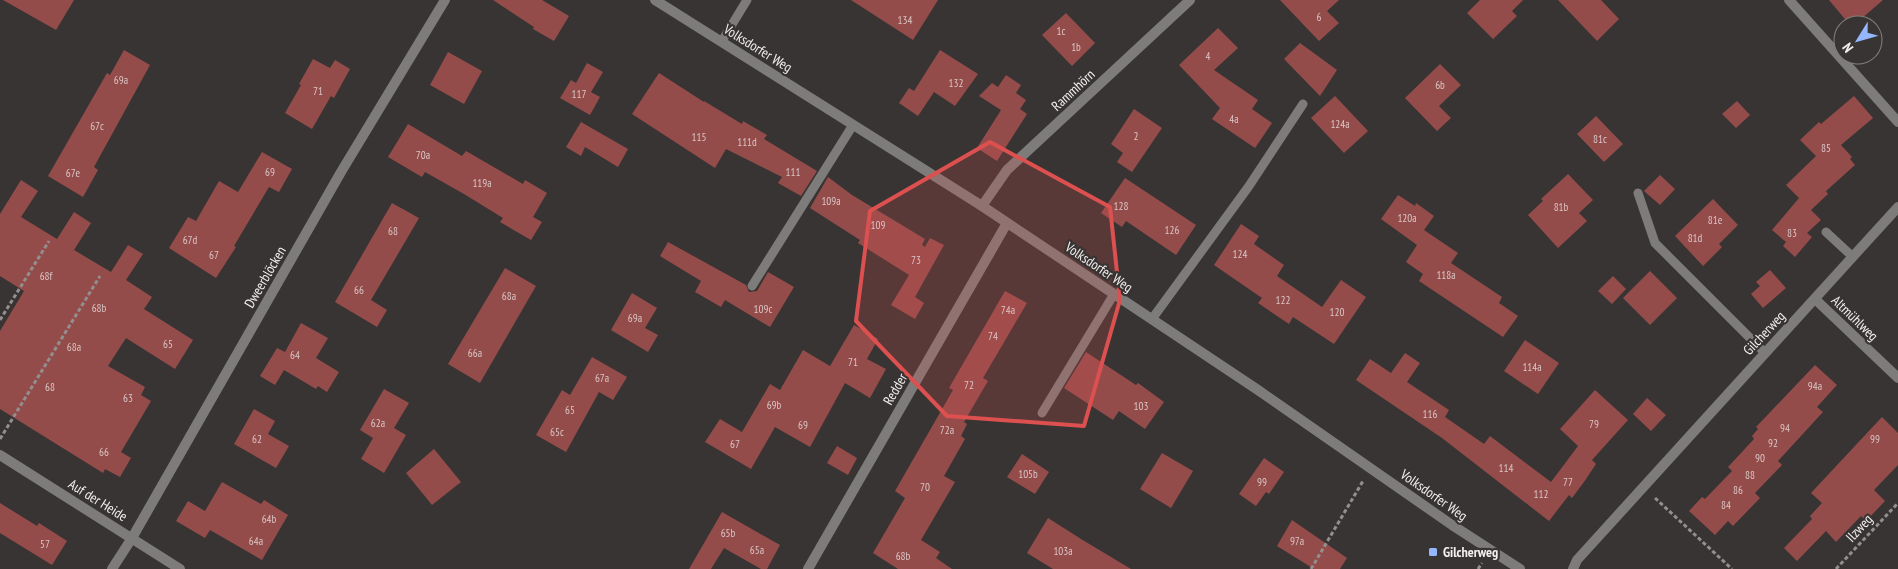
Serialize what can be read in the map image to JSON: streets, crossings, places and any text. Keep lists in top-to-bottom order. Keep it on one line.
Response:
{"streets":{"street":["Volksdorfer Weg","Rammhörn","Dweerblöcken","Altmühlweg","Gilcherweg","Redder","Auf der Heide"],"path":["Ilzweg"]},"crossings":[["Volksdorfer Weg","Rammhörn"],["Volksdorfer Weg","Redder"],["Dweerblöcken","Auf der Heide"],["Altmühlweg","Gilcherweg"]],"places":{"transit":["Gilcherweg"]},"house_numbers":["6","134","1c","1b","4","69a","132","6b","71","117","4a","124a","67c","2","115","81c","111d","85","70a","69","111","67e","119a","109a","128","81b","120a","81e","109","126","68","83","81d","67d","124","67","73","118a","68f","66","68a","122","68b","109c","74a","120","69a","74","65","68a","66a","64","71","114a","67a","72","94a","68","63","69b","103","65","116","62a","79","69","94","72a","65c","62","99","92","67","66","90","114","105b","88","99","77","70","86","112","84","64b","65b","64a","97a","57","65a","103a","68b"],"north":"bottom left"}
